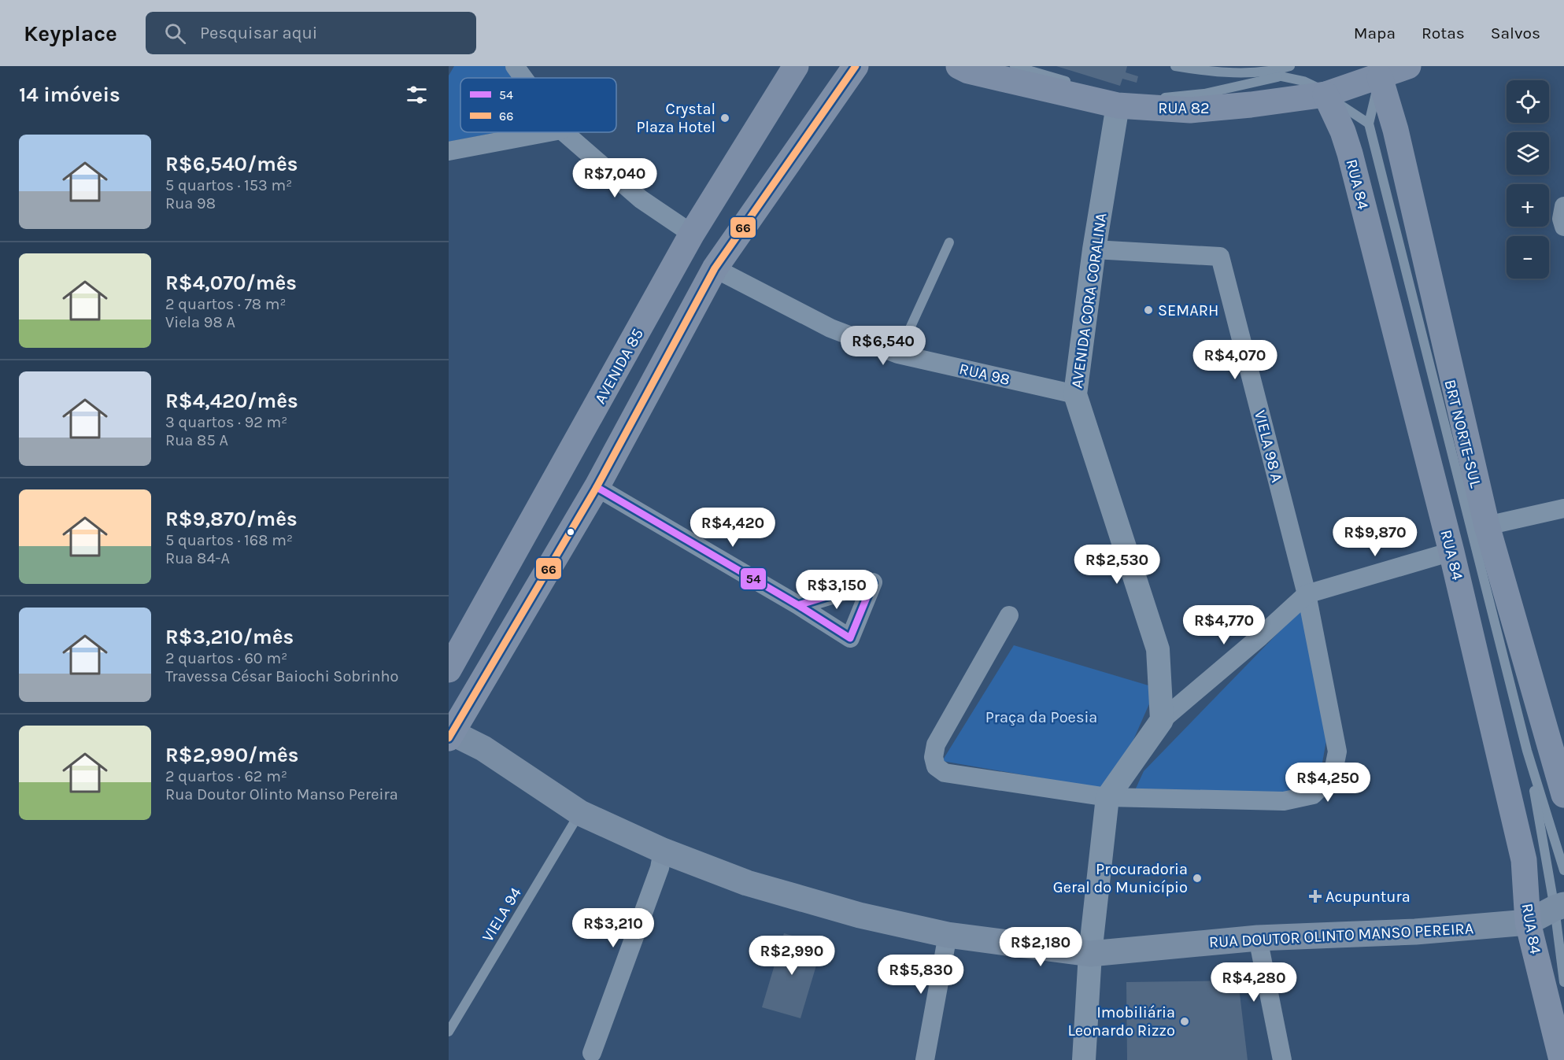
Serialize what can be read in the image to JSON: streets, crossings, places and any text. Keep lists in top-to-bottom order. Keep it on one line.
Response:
{"streets":{"main road":["RUA 82","RUA 84","AVENIDA 85","RUA DOUTOR OLINTO MANSO PEREIRA"],"street":["AVENIDA CORA CORALINA","RUA 98","VIELA 98 A"],"lane":["BRT NORTE-SUL","VIELA 94"]},"crossings":[["RUA 82","RUA 84"],["RUA 82","AVENIDA CORA CORALINA"],["RUA 84","RUA DOUTOR OLINTO MANSO PEREIRA"],["AVENIDA CORA CORALINA","RUA 98"],["AVENIDA CORA CORALINA","VIELA 98 A"],["BRT NORTE-SUL","RUA DOUTOR OLINTO MANSO PEREIRA"],["VIELA 94","RUA DOUTOR OLINTO MANSO PEREIRA"]],"parks":["Praça da Poesia"],"places":{"other":["Crystal Plaza Hotel","SEMARH","Procuradoria Geral do Município","Imobiliária Leonardo Rizzo"],"health":["Acupuntura"]},"lines":["transit line 66","transit line 54"],"legend":["54","66"],"page":{"header":"Keyplace","search":"Pesquisar aqui","nav":["Mapa","Rotas","Salvos"],"heading":"14 imóveis","map_buttons":["+","−"],"list":[{"name":"R$6,540/mês","note":"5 quartos · 153 m² · Rua 98"},{"name":"R$4,070/mês","note":"2 quartos · 78 m² · Viela 98 A"},{"name":"R$4,420/mês","note":"3 quartos · 92 m² · Rua 85 A"},{"name":"R$9,870/mês","note":"5 quartos · 168 m² · Rua 84-A"},{"name":"R$3,210/mês","note":"2 quartos · 60 m² · Travessa César Baiochi Sobrinho"},{"name":"R$2,990/mês","note":"2 quartos · 62 m² · Rua Doutor Olinto Manso Pereira"}],"price":["R$7,040","R$6,540","R$4,070","R$4,420","R$9,870","R$2,530","R$3,150","R$4,770","R$4,250","R$3,210","R$2,180","R$2,990","R$5,830","R$4,280"]}}
